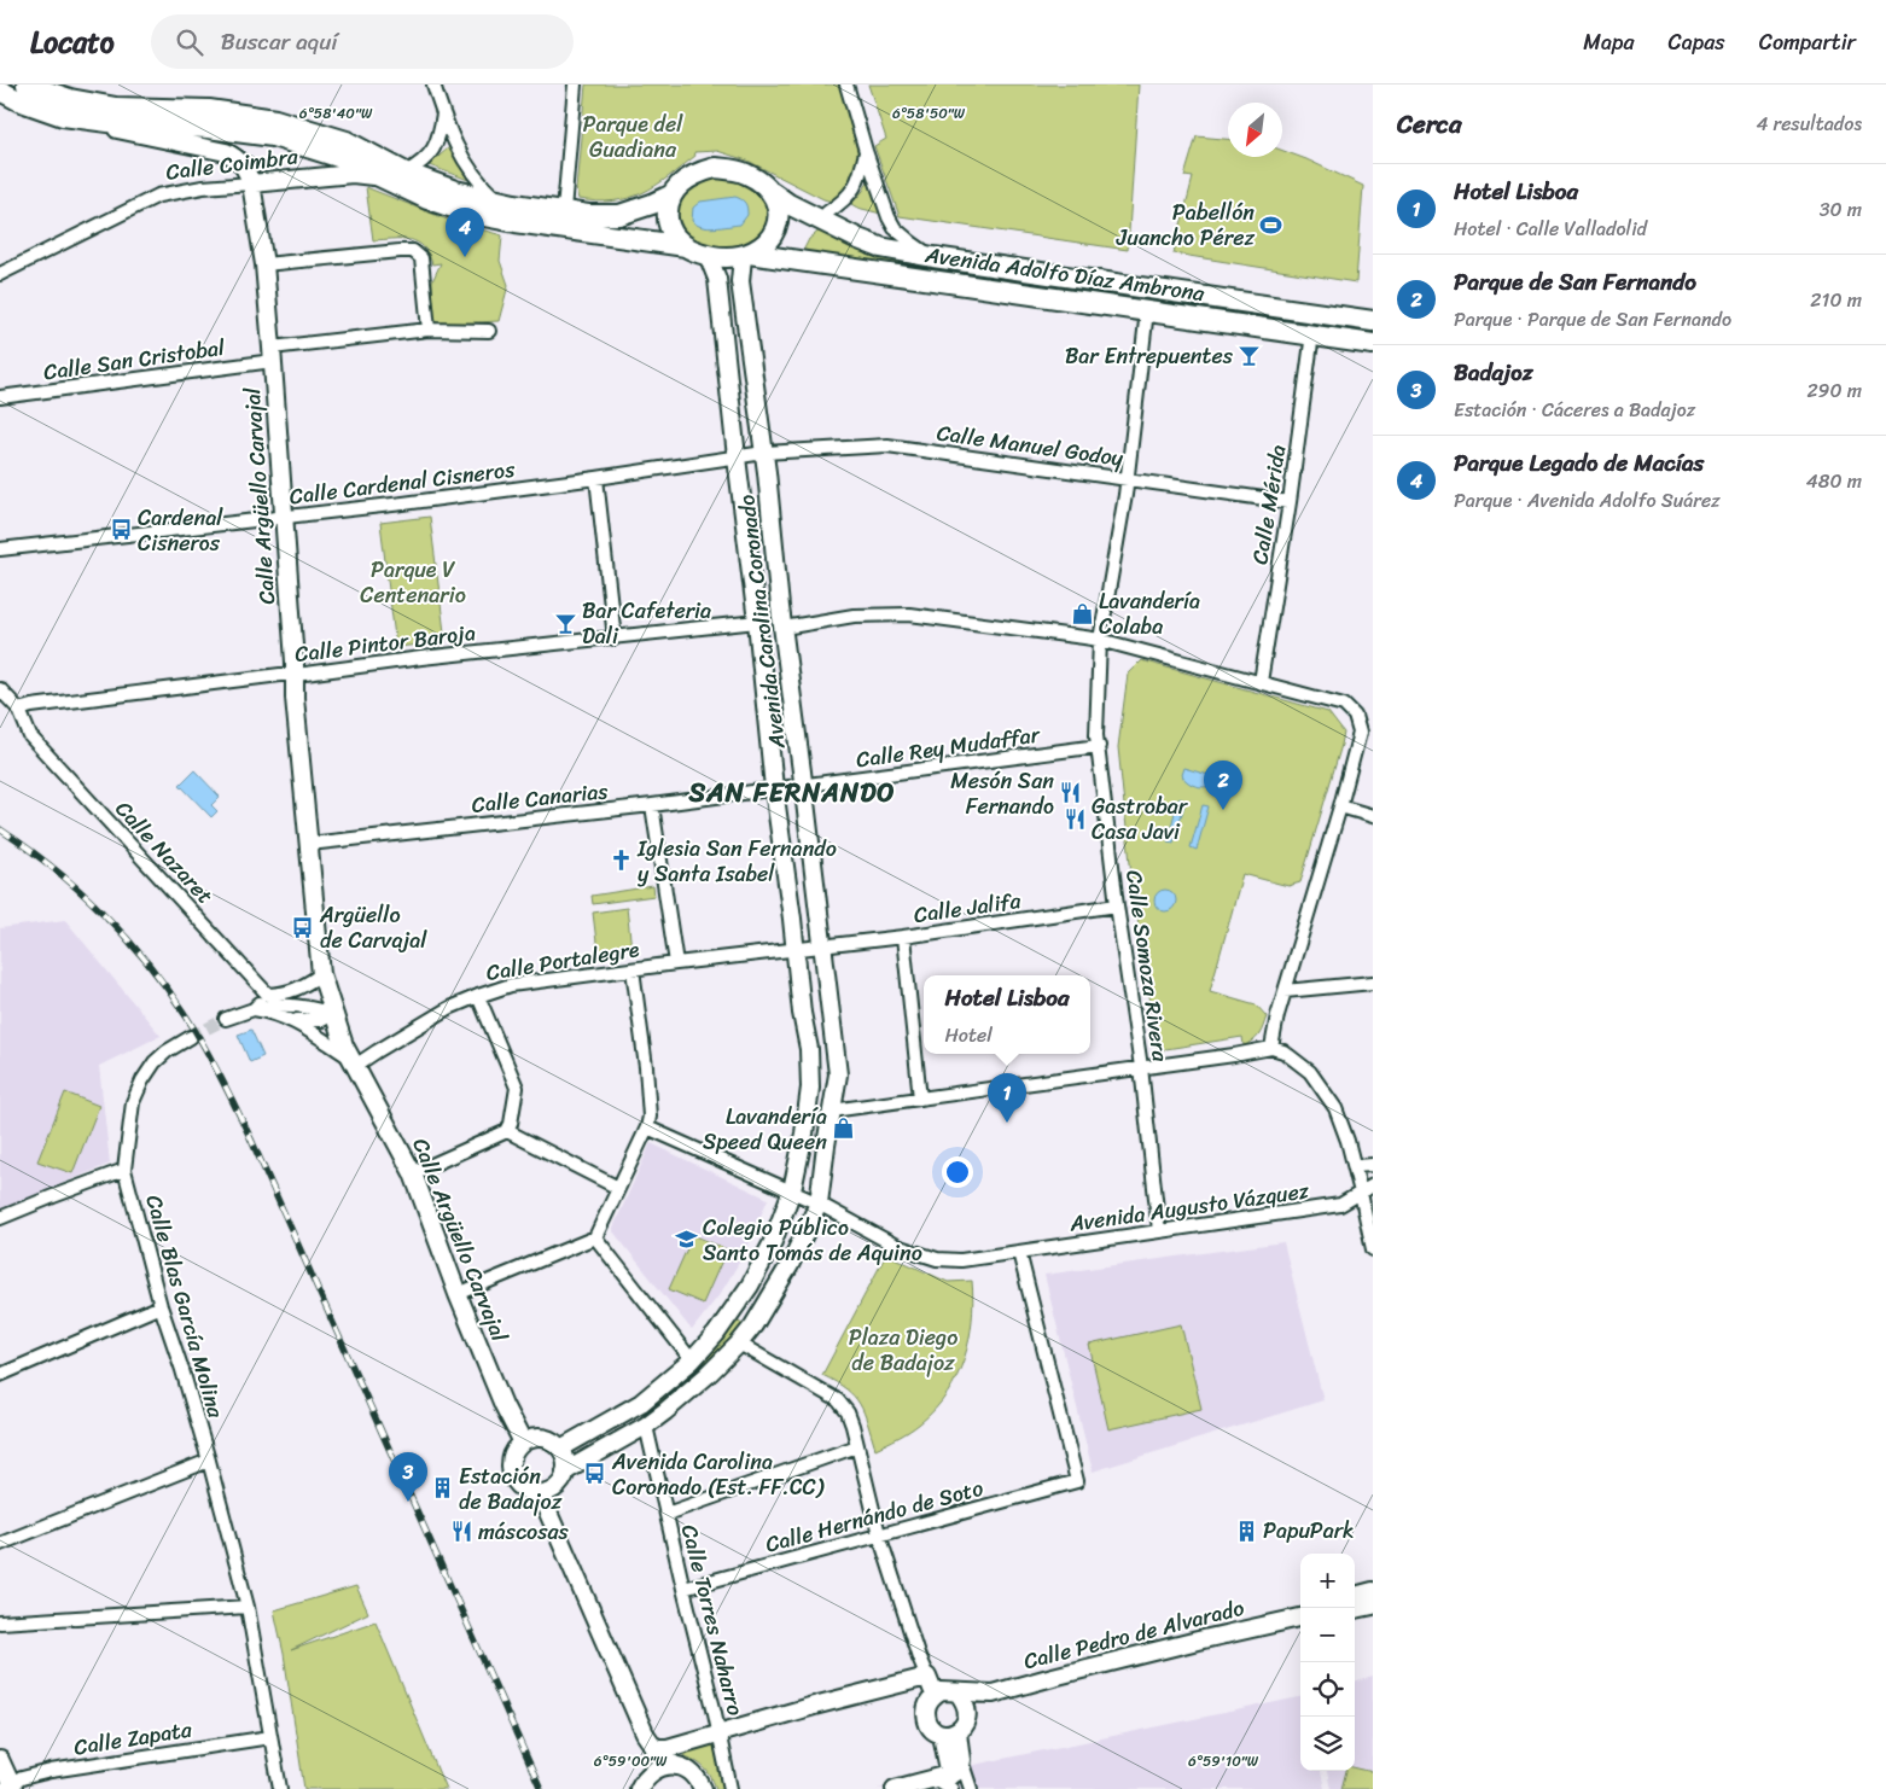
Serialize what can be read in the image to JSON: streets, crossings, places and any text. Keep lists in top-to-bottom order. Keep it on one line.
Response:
{"streets":{"highway":["Avenida Adolfo Díaz Ambrona"],"main road":["Calle Coimbra","Calle Argüello Carvajal","Avenida Carolina Coronado","Calle Pedro de Alvarado"],"street":["Calle San Cristobal","Calle Manuel Godoy","Calle Cardenal Cisneros","Calle Mérida","Calle Pintor Baroja","Calle Rey Mudaffar","Calle Canarias","Calle Nazaret","Calle Jalifa","Calle Portalegre","Calle Somoza Rivera","Avenida Augusto Vázquez","Calle Blas García Molina","Calle Hernándo de Soto","Calle Torres Naharro","Calle Zapata"]},"crossings":[["Calle Coimbra","Calle Argüello Carvajal"],["Avenida Adolfo Díaz Ambrona","Calle Mérida"],["Avenida Adolfo Díaz Ambrona","Avenida Carolina Coronado"],["Avenida Adolfo Díaz Ambrona","Calle Somoza Rivera"],["Calle San Cristobal","Calle Argüello Carvajal"],["Calle Manuel Godoy","Calle Mérida"],["Calle Manuel Godoy","Avenida Carolina Coronado"],["Calle Manuel Godoy","Calle Somoza Rivera"],["Calle Cardenal Cisneros","Calle Argüello Carvajal"],["Calle Cardenal Cisneros","Avenida Carolina Coronado"],["Calle Argüello Carvajal","Avenida Carolina Coronado"],["Calle Argüello Carvajal","Calle Pintor Baroja"],["Calle Argüello Carvajal","Calle Canarias"],["Calle Argüello Carvajal","Calle Portalegre"],["Avenida Carolina Coronado","Calle Pintor Baroja"],["Avenida Carolina Coronado","Calle Rey Mudaffar"],["Avenida Carolina Coronado","Calle Canarias"],["Avenida Carolina Coronado","Calle Jalifa"],["Avenida Carolina Coronado","Calle Portalegre"],["Avenida Carolina Coronado","Avenida Augusto Vázquez"],["Avenida Carolina Coronado","Calle Torres Naharro"],["Calle Pintor Baroja","Calle Nazaret"],["Calle Rey Mudaffar","Calle Somoza Rivera"],["Calle Jalifa","Calle Somoza Rivera"],["Calle Somoza Rivera","Avenida Augusto Vázquez"],["Avenida Augusto Vázquez","Calle Hernándo de Soto"],["Calle Blas García Molina","Calle Zapata"],["Calle Hernándo de Soto","Calle Torres Naharro"]],"districts":["SAN FERNANDO"],"parks":["Parque del Guadiana","Parque V Centenario","Plaza Diego de Badajoz"],"places":{"sports":["Pabellón Juancho Pérez"],"bar":["Bar Entrepuentes","Bar Cafeteria Dali"],"bus stop":["Cardenal Cisneros","Argüello de Carvajal","Avenida Carolina Coronado (Est. FF.CC)"],"shop":["Lavandería Colaba","Lavandería Speed Queen"],"restaurant":["Mesón San Fernando","Gastrobar Casa Javi","máscosas"],"church":["Iglesia San Fernando y Santa Isabel"],"school or university":["Colegio Público Santo Tomás de Aquino"],"building":["Estación de Badajoz","PapuPark"]},"north":"bottom left","page":{"header":"Locato","search":"Buscar aquí","nav":["Mapa","Capas","Compartir"],"heading":["Cerca","4 resultados"],"list":[{"mark":"1","name":"Hotel Lisboa","note":"Hotel · Calle Valladolid","value":"30 m"},{"mark":"2","name":"Parque de San Fernando","note":"Parque · Parque de San Fernando","value":"210 m"},{"mark":"3","name":"Badajoz","note":"Estación · Cáceres a Badajoz","value":"290 m"},{"mark":"4","name":"Parque Legado de Macías","note":"Parque · Avenida Adolfo Suárez","value":"480 m"}],"pins":["4","2","1","3"],"popup":["Hotel Lisboa","Hotel"],"map_buttons":["+","−"]},"coordinates":["6°58'40\"W","6°58'50\"W","6°59'00\"W","6°59'10\"W"]}
